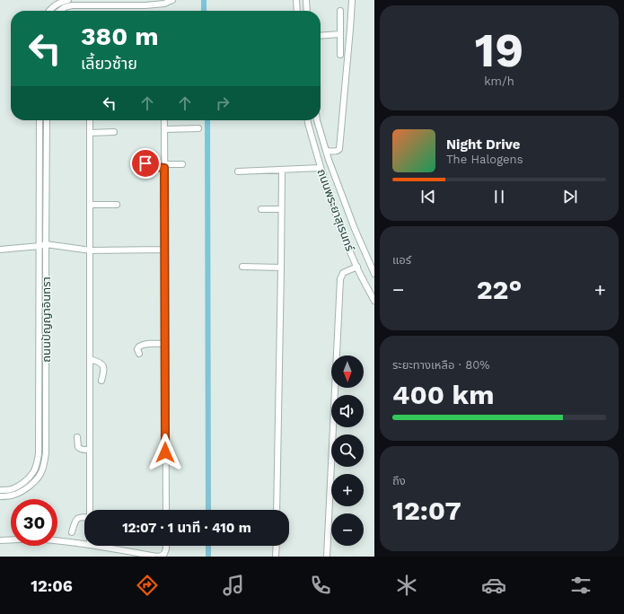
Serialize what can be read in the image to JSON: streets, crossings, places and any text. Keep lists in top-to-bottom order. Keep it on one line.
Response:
{"streets":{"street":["ถนนพระยาสุเรนทร์","ถนนปัญญาอินทรา"]},"north":"bottom","page":{"tile":[["19","km/h"],"แอร์",["ระยะทางเหลือ · 80%","400 km"],["ถึง","12:07"]],"turn":["380 m","เลี้ยวซ้าย"],"song":["Night Drive","The Halogens"],"heat":["−","22°","+"],"map_buttons":["+","−"],"limit":"30","trip":"12:07 · 1 นาที · 410 m","tabs":"12:06"}}
